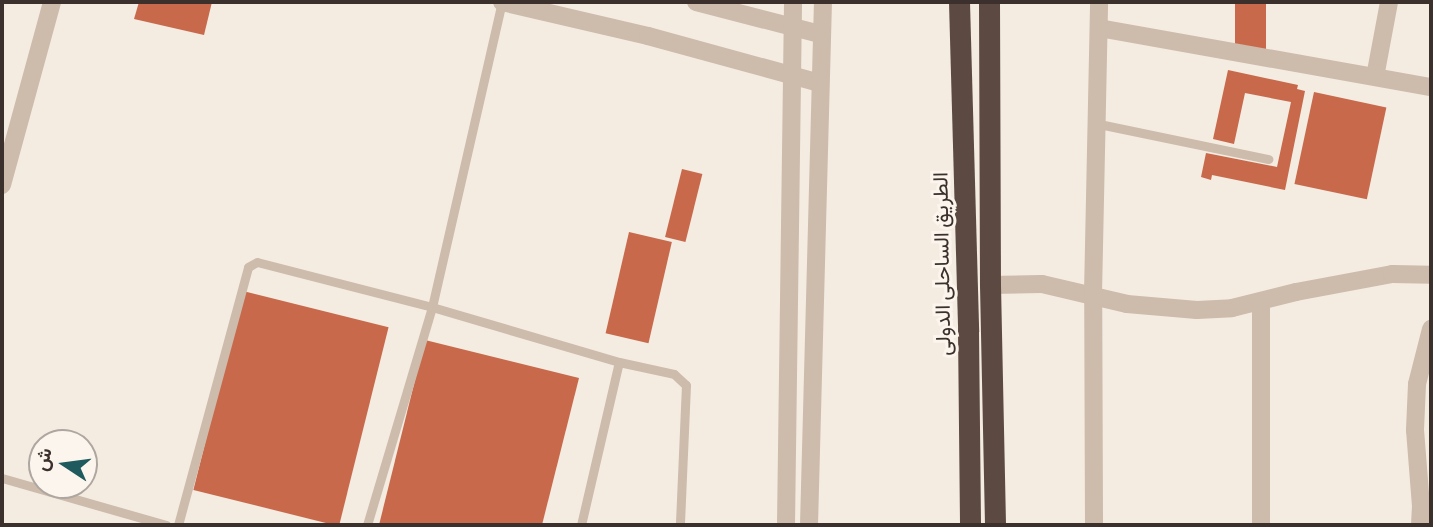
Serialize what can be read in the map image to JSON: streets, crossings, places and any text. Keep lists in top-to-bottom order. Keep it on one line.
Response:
{"streets":{"highway":["الطريق الساحلى الدولى"]},"north":"left"}
